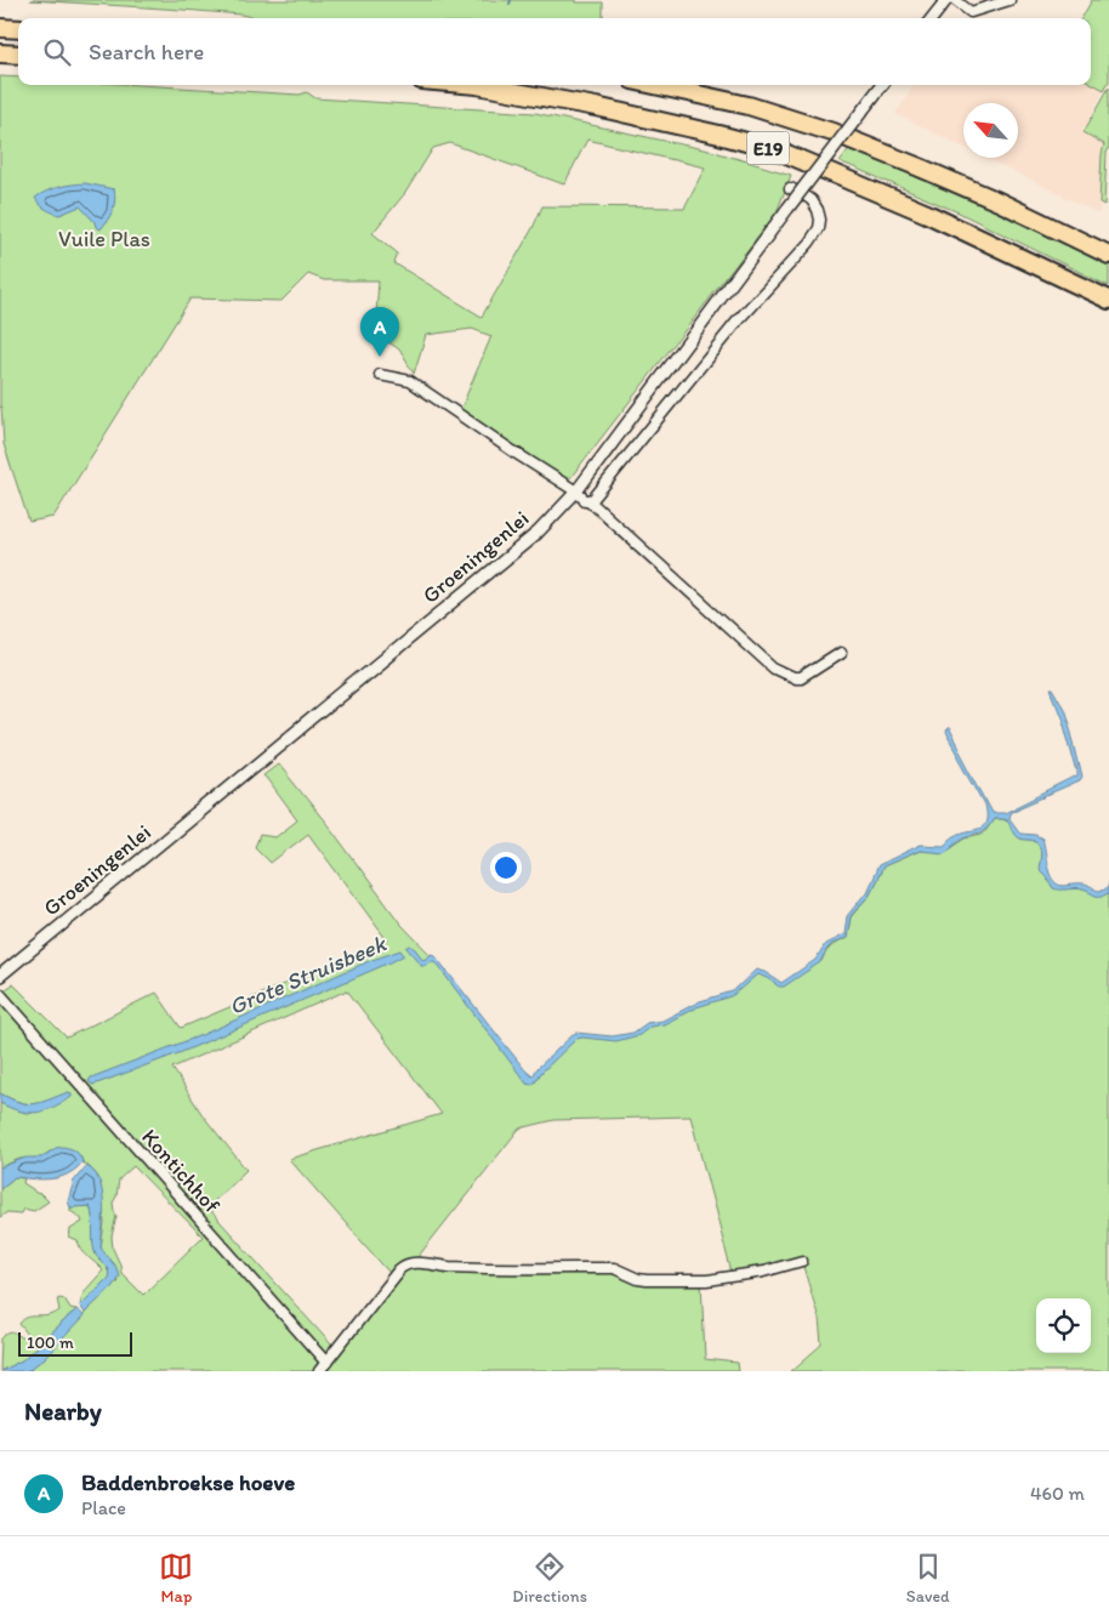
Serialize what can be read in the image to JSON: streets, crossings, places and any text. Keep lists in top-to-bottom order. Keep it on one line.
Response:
{"streets":{"highway":["E19"],"street":["Groeningenlei","Kontichhof"]},"water":["Grote Struisbeek"],"parks":["Vuile Plas"],"scale_bar":"100 m","north":"top left","page":{"search":"Search here","pins":"A","scale":"100 m","heading":"Nearby","list":[{"mark":"A","name":"Baddenbroekse hoeve","note":"Place","value":"460 m"}],"nav":["Map","Directions","Saved"]}}
